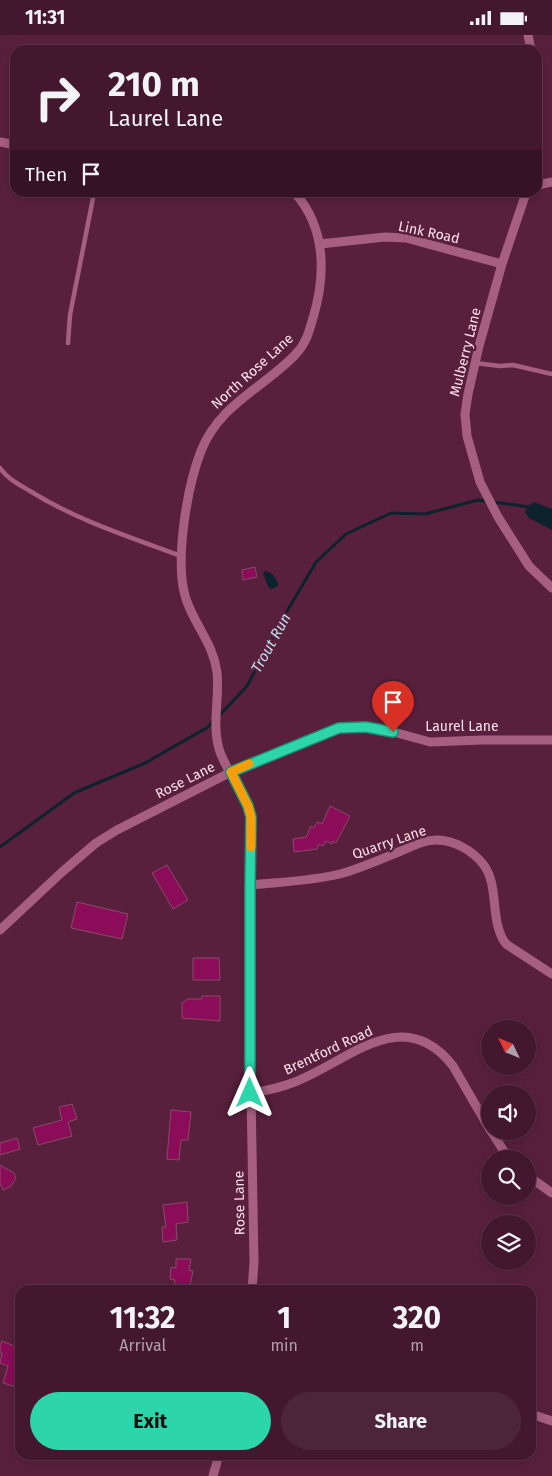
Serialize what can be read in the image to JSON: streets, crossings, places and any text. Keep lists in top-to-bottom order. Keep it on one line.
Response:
{"streets":{"street":["Link Road","Mulberry Lane","North Rose Lane","Laurel Lane","Rose Lane","Quarry Lane","Brentford Road"]},"crossings":[["Link Road","Mulberry Lane"],["Link Road","North Rose Lane"],["North Rose Lane","Laurel Lane"],["North Rose Lane","Rose Lane"],["Laurel Lane","Rose Lane"],["Rose Lane","Quarry Lane"],["Rose Lane","Brentford Road"]],"water":["Trout Run"],"north":"top left","page":{"status":"11:31","turn":["210 m","Laurel Lane"],"then":"Then","eta":["11:32","Arrival","1","min","320","m"],"buttons":["Exit","Share"]}}
